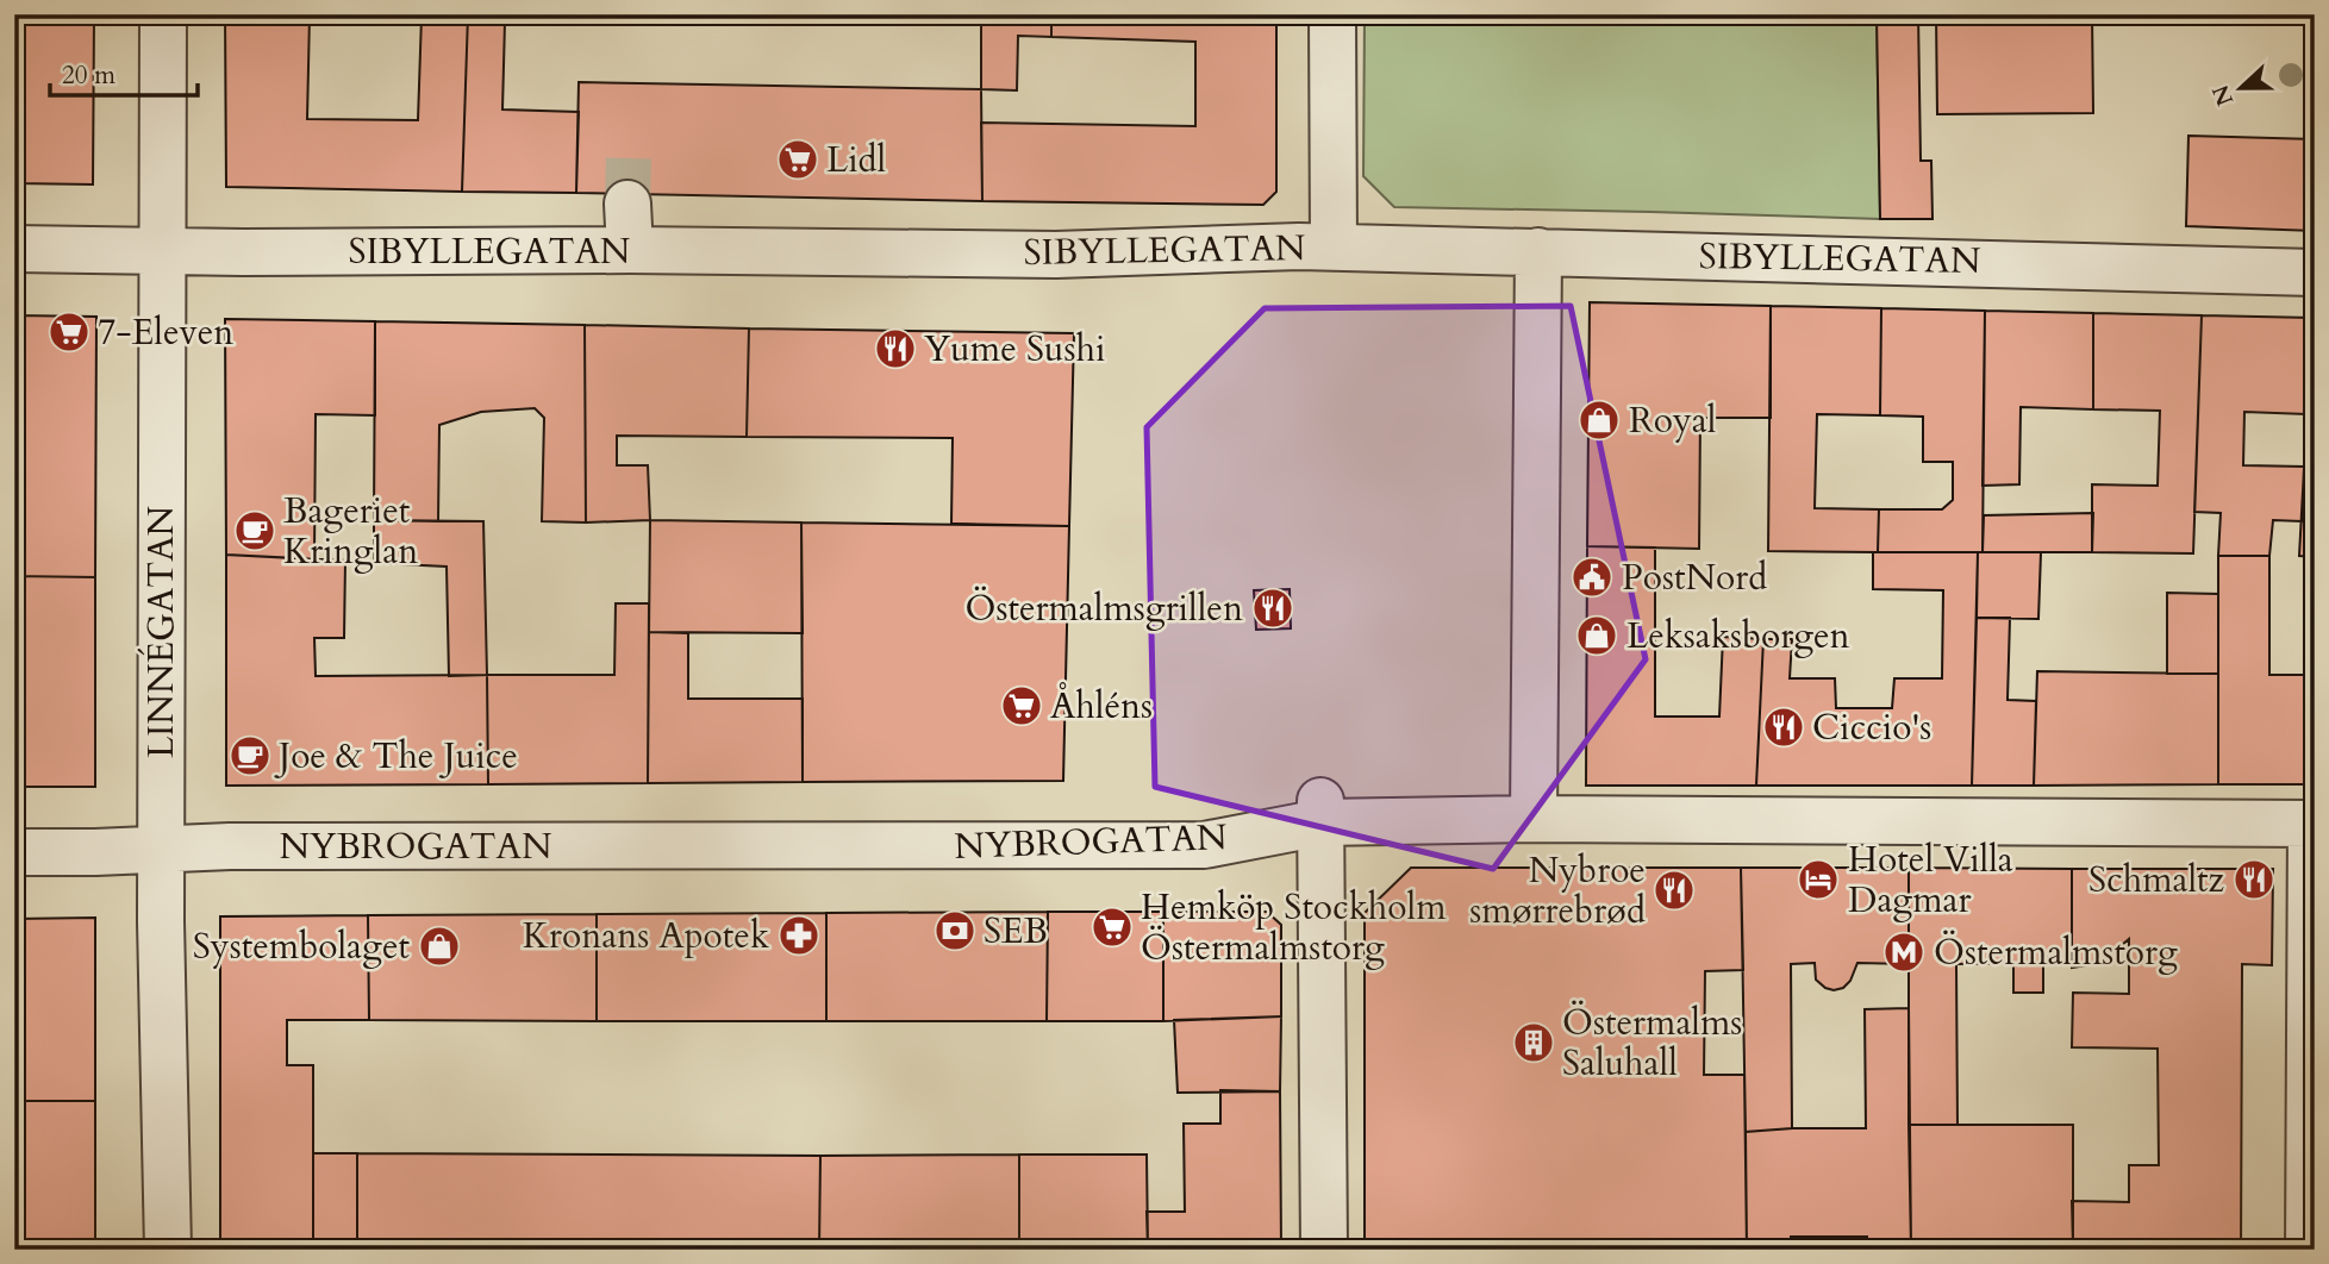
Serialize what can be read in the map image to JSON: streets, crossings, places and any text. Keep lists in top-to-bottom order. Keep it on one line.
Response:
{"streets":{"street":["SIBYLLEGATAN","LINNÉGATAN","NYBROGATAN"]},"crossings":[["SIBYLLEGATAN","LINNÉGATAN"],["LINNÉGATAN","NYBROGATAN"]],"places":{"supermarket":["Lidl","7-Eleven","Åhléns","Hemköp Stockholm Östermalmstorg"],"restaurant":["Yume Sushi","Östermalmsgrillen","Ciccio's","Schmaltz","Nybroe smørrebrød"],"shop":["Royal","Leksaksborgen","Systembolaget"],"cafe":["Bageriet Kringlan","Joe & The Juice"],"public building":["PostNord"],"hotel":["Hotel Villa Dagmar"],"bank":["SEB"],"pharmacy":["Kronans Apotek"],"metro station":["Östermalmstorg"],"building":["Östermalms Saluhall"]},"scale_bar":"20 m","north":"left"}
